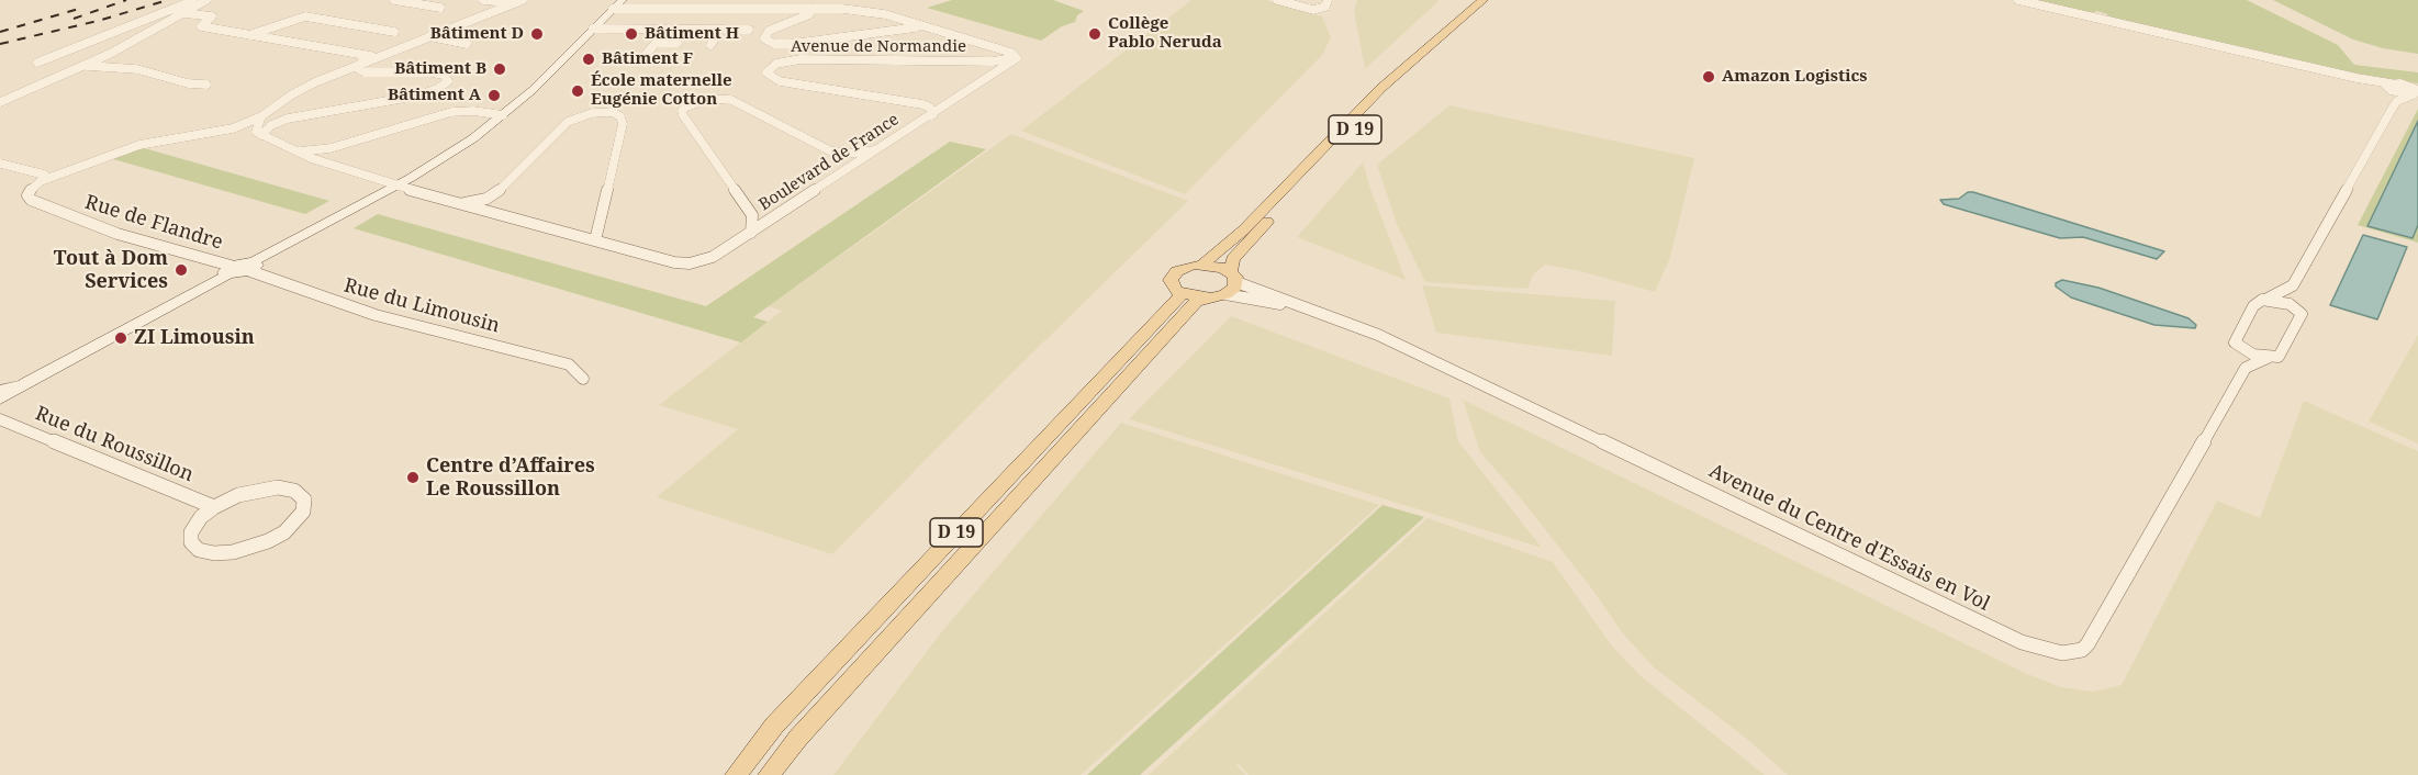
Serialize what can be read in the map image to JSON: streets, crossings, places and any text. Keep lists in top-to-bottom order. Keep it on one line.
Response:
{"streets":{"main road":["D 19"],"street":["Avenue de Normandie","Boulevard de France","Rue de Flandre","Rue du Limousin","Rue du Roussillon","Avenue du Centre d'Essais en Vol"]},"crossings":[["Avenue de Normandie","Boulevard de France"],["Boulevard de France","Rue de Flandre"]],"places":["Bâtiment D","Bâtiment H","Collège Pablo Neruda","Bâtiment F","Bâtiment B","Amazon Logistics","École maternelle Eugénie Cotton","Bâtiment A","Tout à Dom Services","ZI Limousin","Centre d’Affaires Le Roussillon"]}
